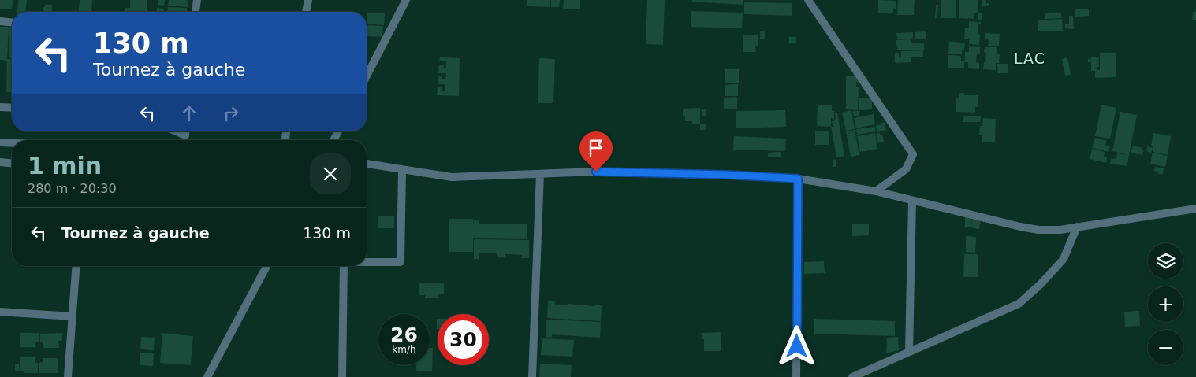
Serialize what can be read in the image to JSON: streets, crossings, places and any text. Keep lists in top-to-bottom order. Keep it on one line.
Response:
{"districts":["LAC"],"page":{"turn":["130 m","Tournez à gauche"],"heading":["1 min","280 m · 20:30"],"list":[{"name":"Tournez à gauche","value":"130 m"}],"map_buttons":["+","−"],"speed":"26 km/h","limit":"30"}}
